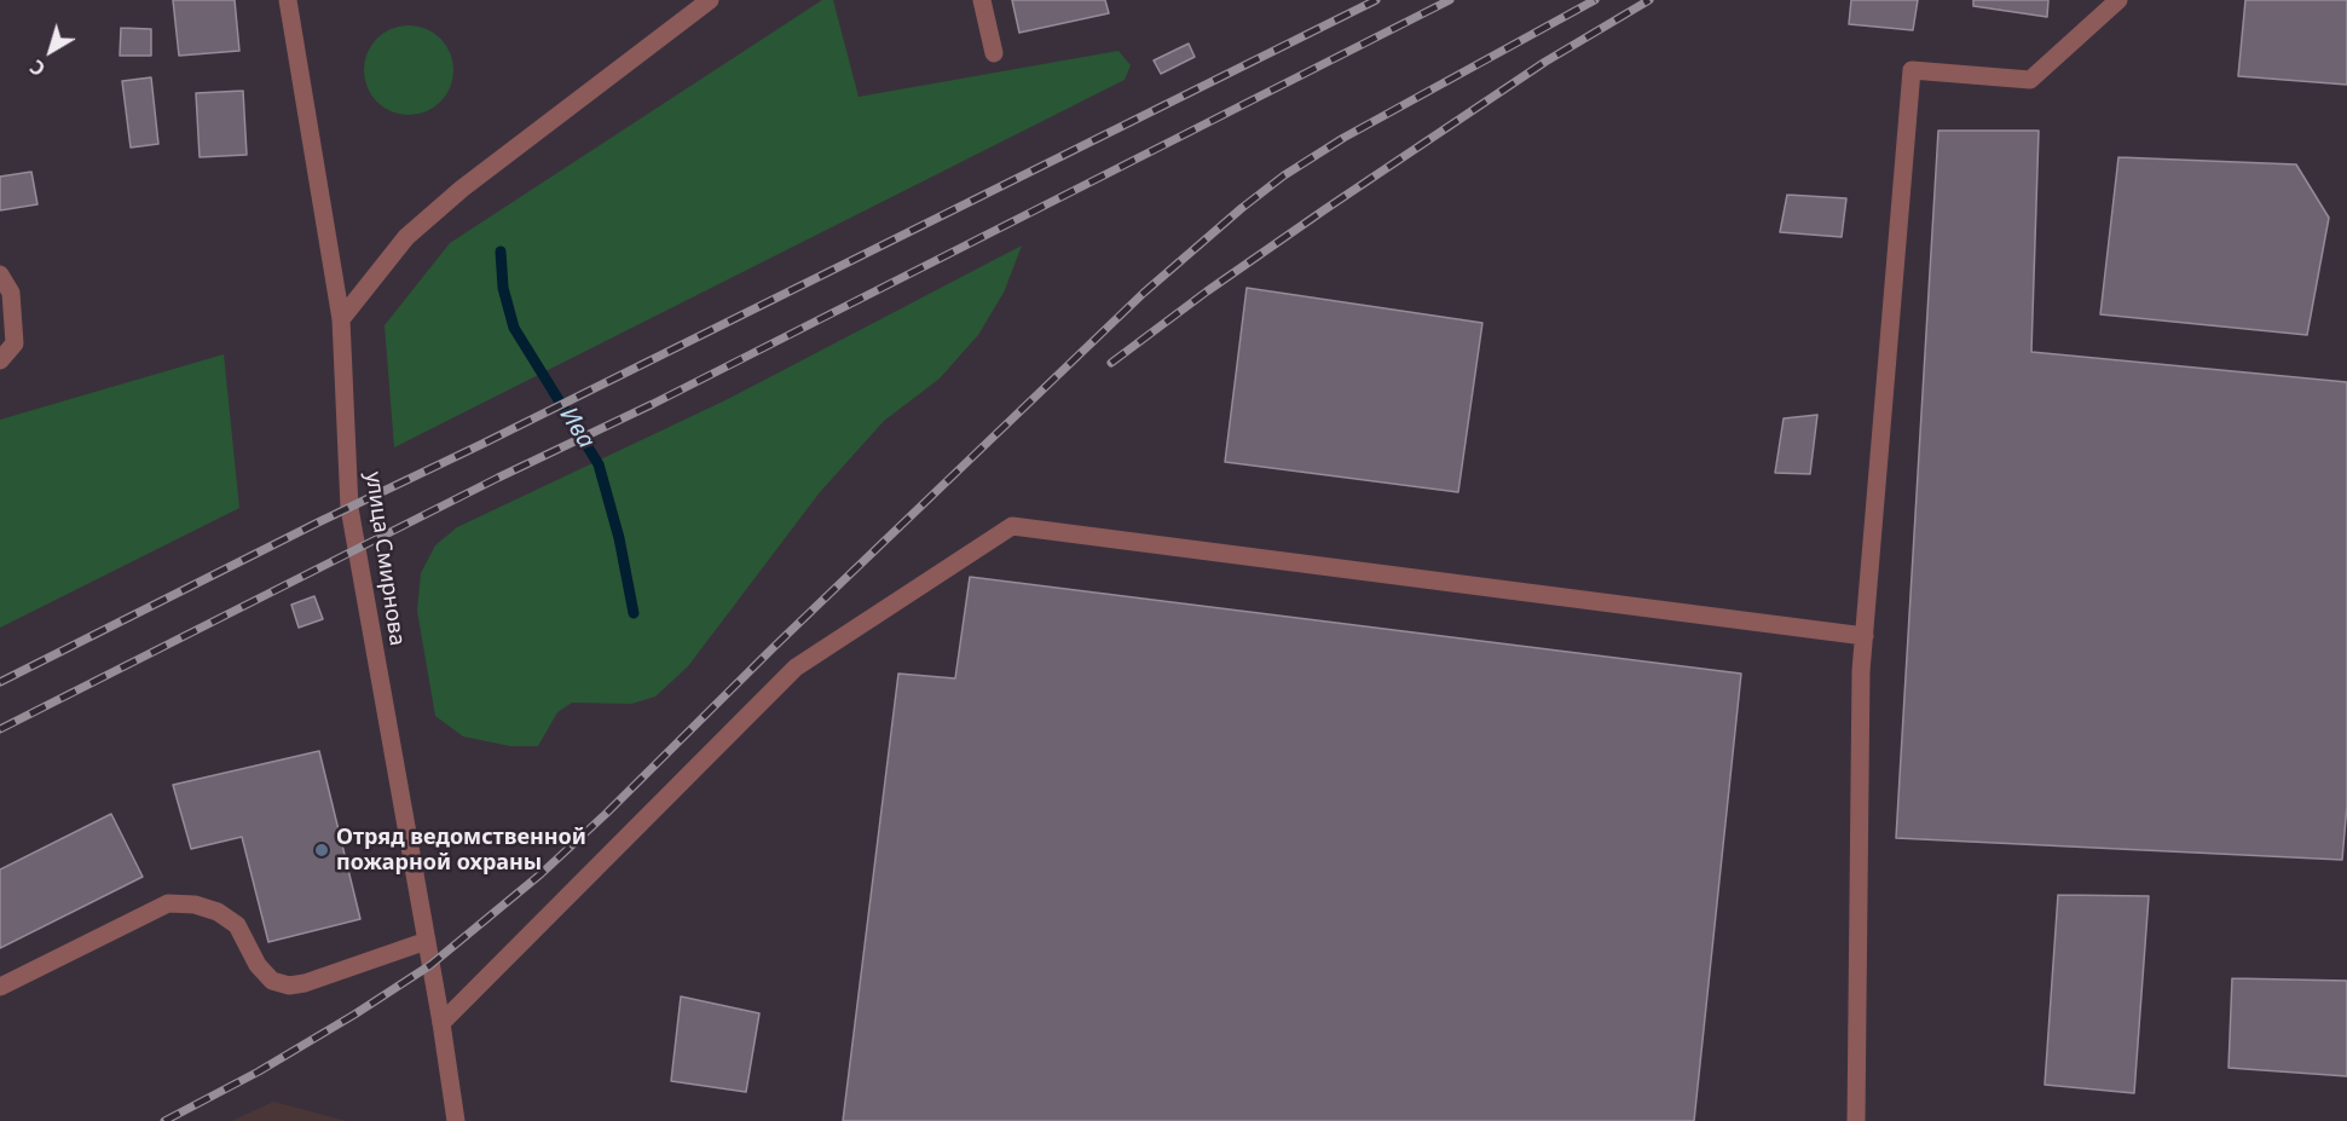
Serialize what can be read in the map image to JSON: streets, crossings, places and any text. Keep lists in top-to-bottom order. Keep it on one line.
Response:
{"streets":{"street":["улица Смирнова"]},"water":["Ива"],"places":["Отряд ведомственной пожарной охраны"],"north":"bottom left"}
